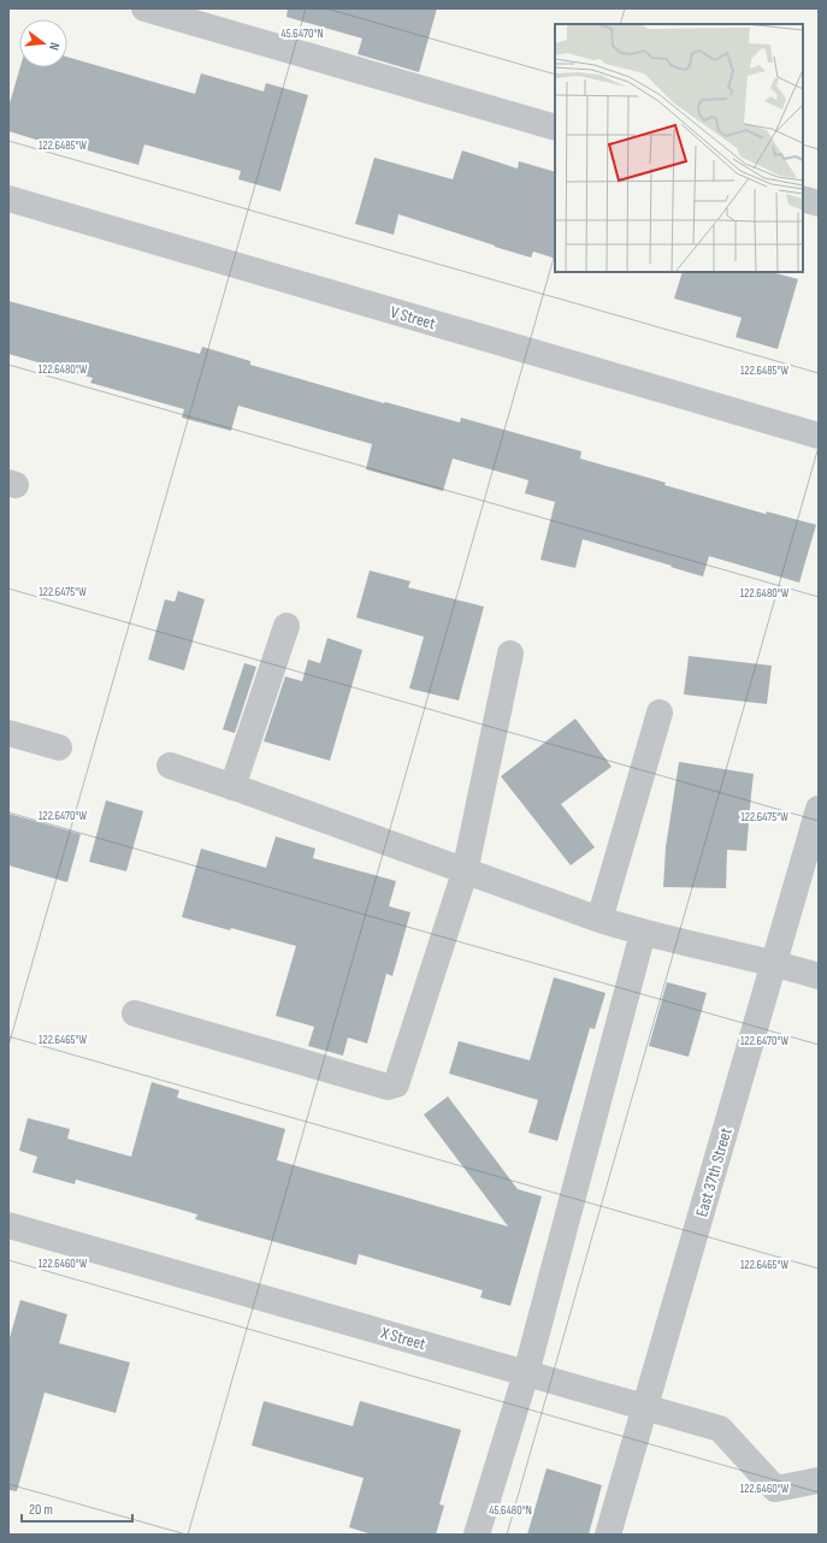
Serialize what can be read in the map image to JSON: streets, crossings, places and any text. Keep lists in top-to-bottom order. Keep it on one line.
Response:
{"streets":{"street":["V Street","East 37th Street","X Street"]},"crossings":[["East 37th Street","X Street"]],"scale_bar":"20 m","north":"right","coordinates":["45.6470°N","122.6485°W","122.6480°W","122.6475°W","122.6470°W","122.6465°W","122.6460°W","45.6480°N"]}
